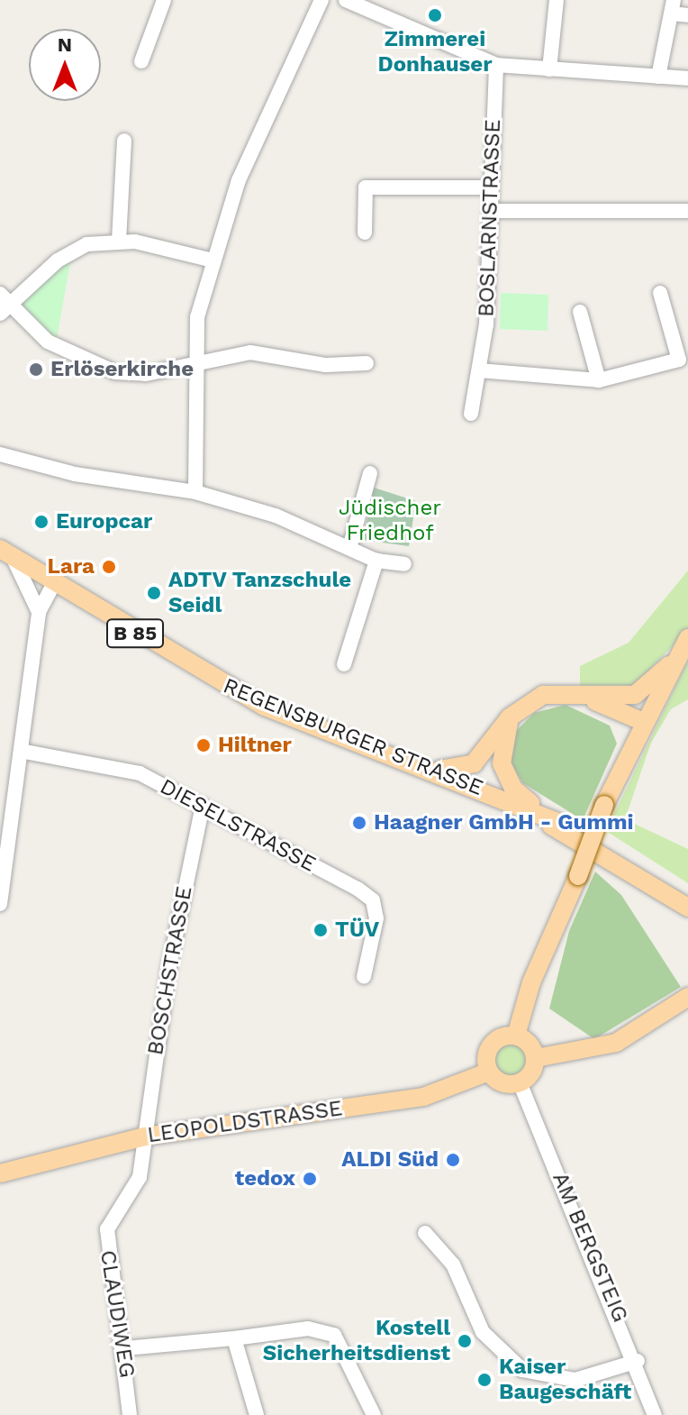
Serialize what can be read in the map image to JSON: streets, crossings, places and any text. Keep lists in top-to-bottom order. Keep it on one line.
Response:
{"streets":{"main road":["B 85","REGENSBURGER STRASSE","LEOPOLDSTRASSE"],"street":["BOSLARNSTRASSE","DIESELSTRASSE","BOSCHSTRASSE","AM BERGSTEIG","CLAUDIWEG"]},"crossings":[["B 85","REGENSBURGER STRASSE"],["DIESELSTRASSE","BOSCHSTRASSE"],["BOSCHSTRASSE","LEOPOLDSTRASSE"],["BOSCHSTRASSE","CLAUDIWEG"],["LEOPOLDSTRASSE","AM BERGSTEIG"],["LEOPOLDSTRASSE","CLAUDIWEG"]],"parks":["Jüdischer Friedhof"],"places":["Zimmerei Donhauser","Erlöserkirche","Europcar","Lara","ADTV Tanzschule Seidl","Hiltner","Haagner GmbH - Gummi","TÜV","ALDI Süd","tedox","Kostell Sicherheitsdienst","Kaiser Baugeschäft"],"north":"top"}
